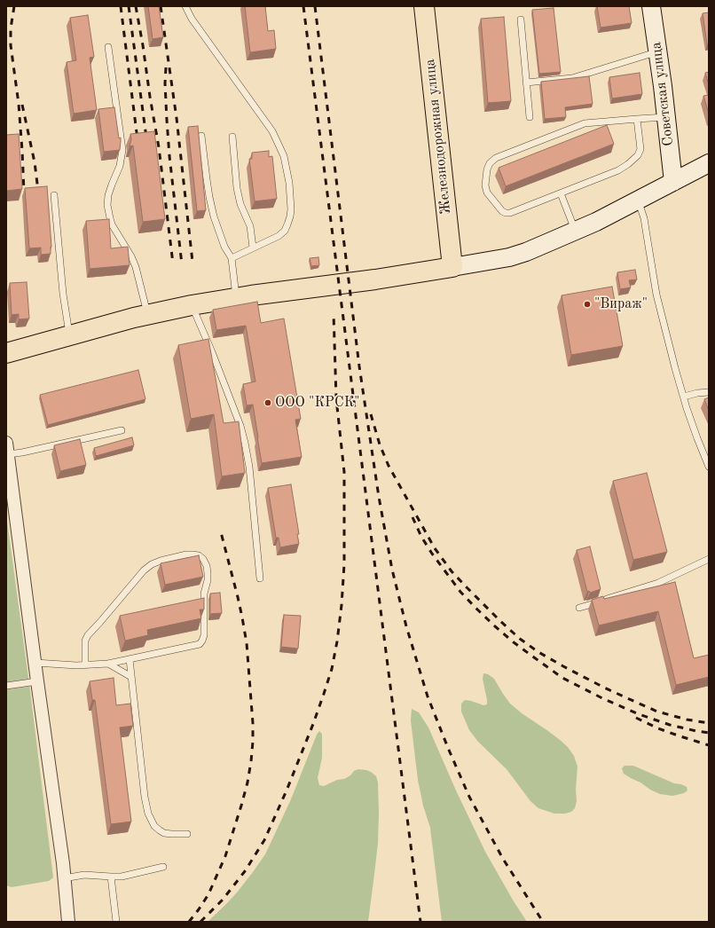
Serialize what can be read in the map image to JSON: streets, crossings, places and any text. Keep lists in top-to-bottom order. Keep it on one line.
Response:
{"streets":{"main road":["Советская улица","Железнодорожная улица"]},"places":["\"Вираж\"","ООО \"КРСК\""]}
